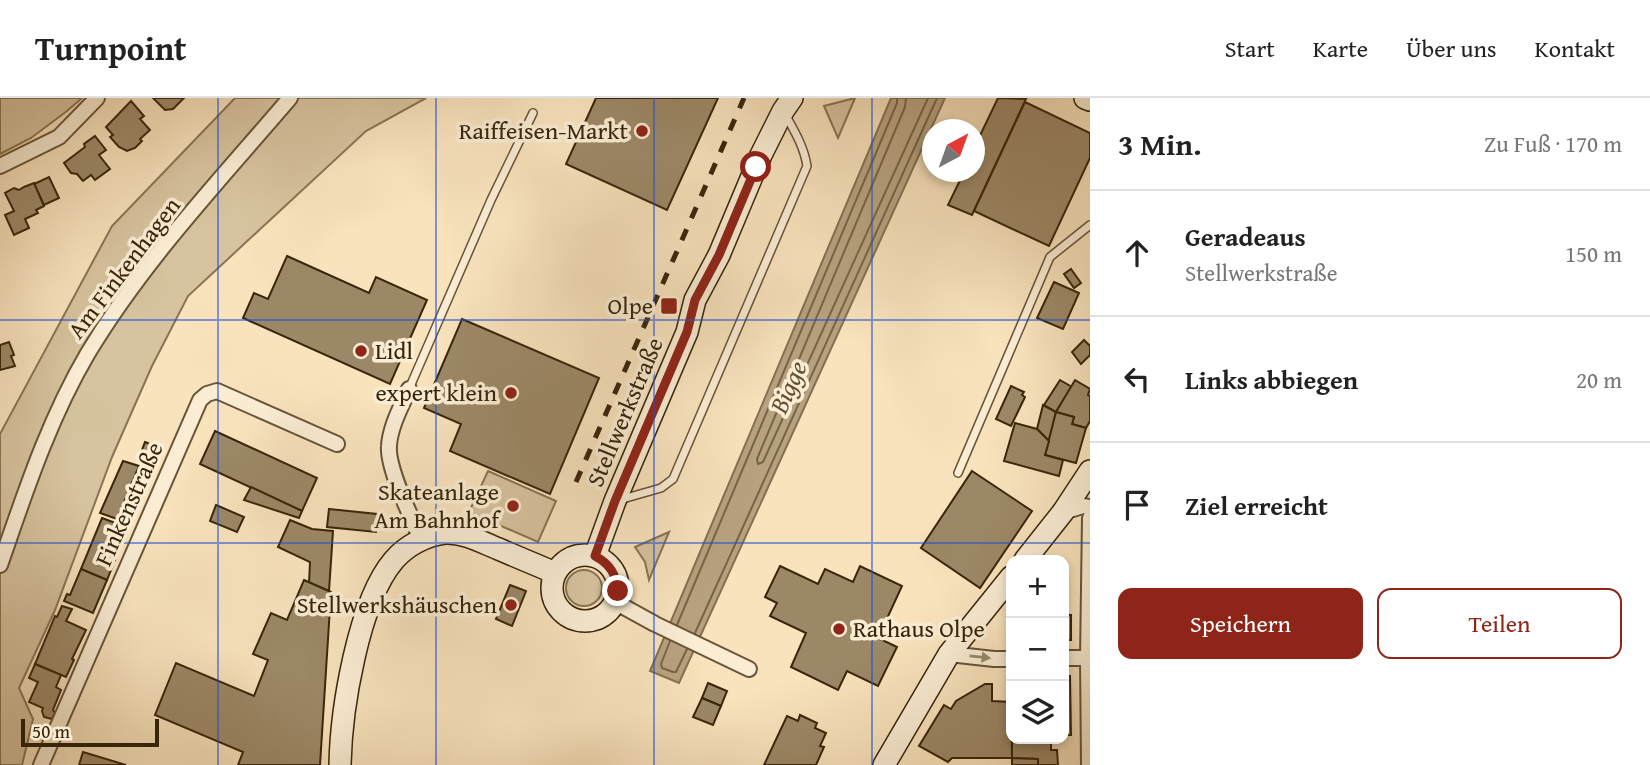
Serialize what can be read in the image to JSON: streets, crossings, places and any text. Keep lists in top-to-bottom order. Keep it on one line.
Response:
{"streets":{"main road":["Stellwerkstraße"],"street":["Am Finkenhagen","Finkenstraße"]},"water":["Bigge"],"places":{"other":["Raiffeisen-Markt","Lidl","expert klein","Skateanlage Am Bahnhof","Stellwerkshäuschen","Rathaus Olpe"],"transit":["Olpe"]},"scale_bar":"50 m","north":"top right","page":{"header":"Turnpoint","nav":["Start","Karte","Über uns","Kontakt"],"heading":["3 Min.","Zu Fuß · 170 m"],"list":[["Geradeaus","Stellwerkstraße","150 m"],["Links abbiegen","20 m"],"Ziel erreicht"],"map_buttons":["+","−"],"buttons":["Speichern","Teilen"],"scale":"50 m"}}
